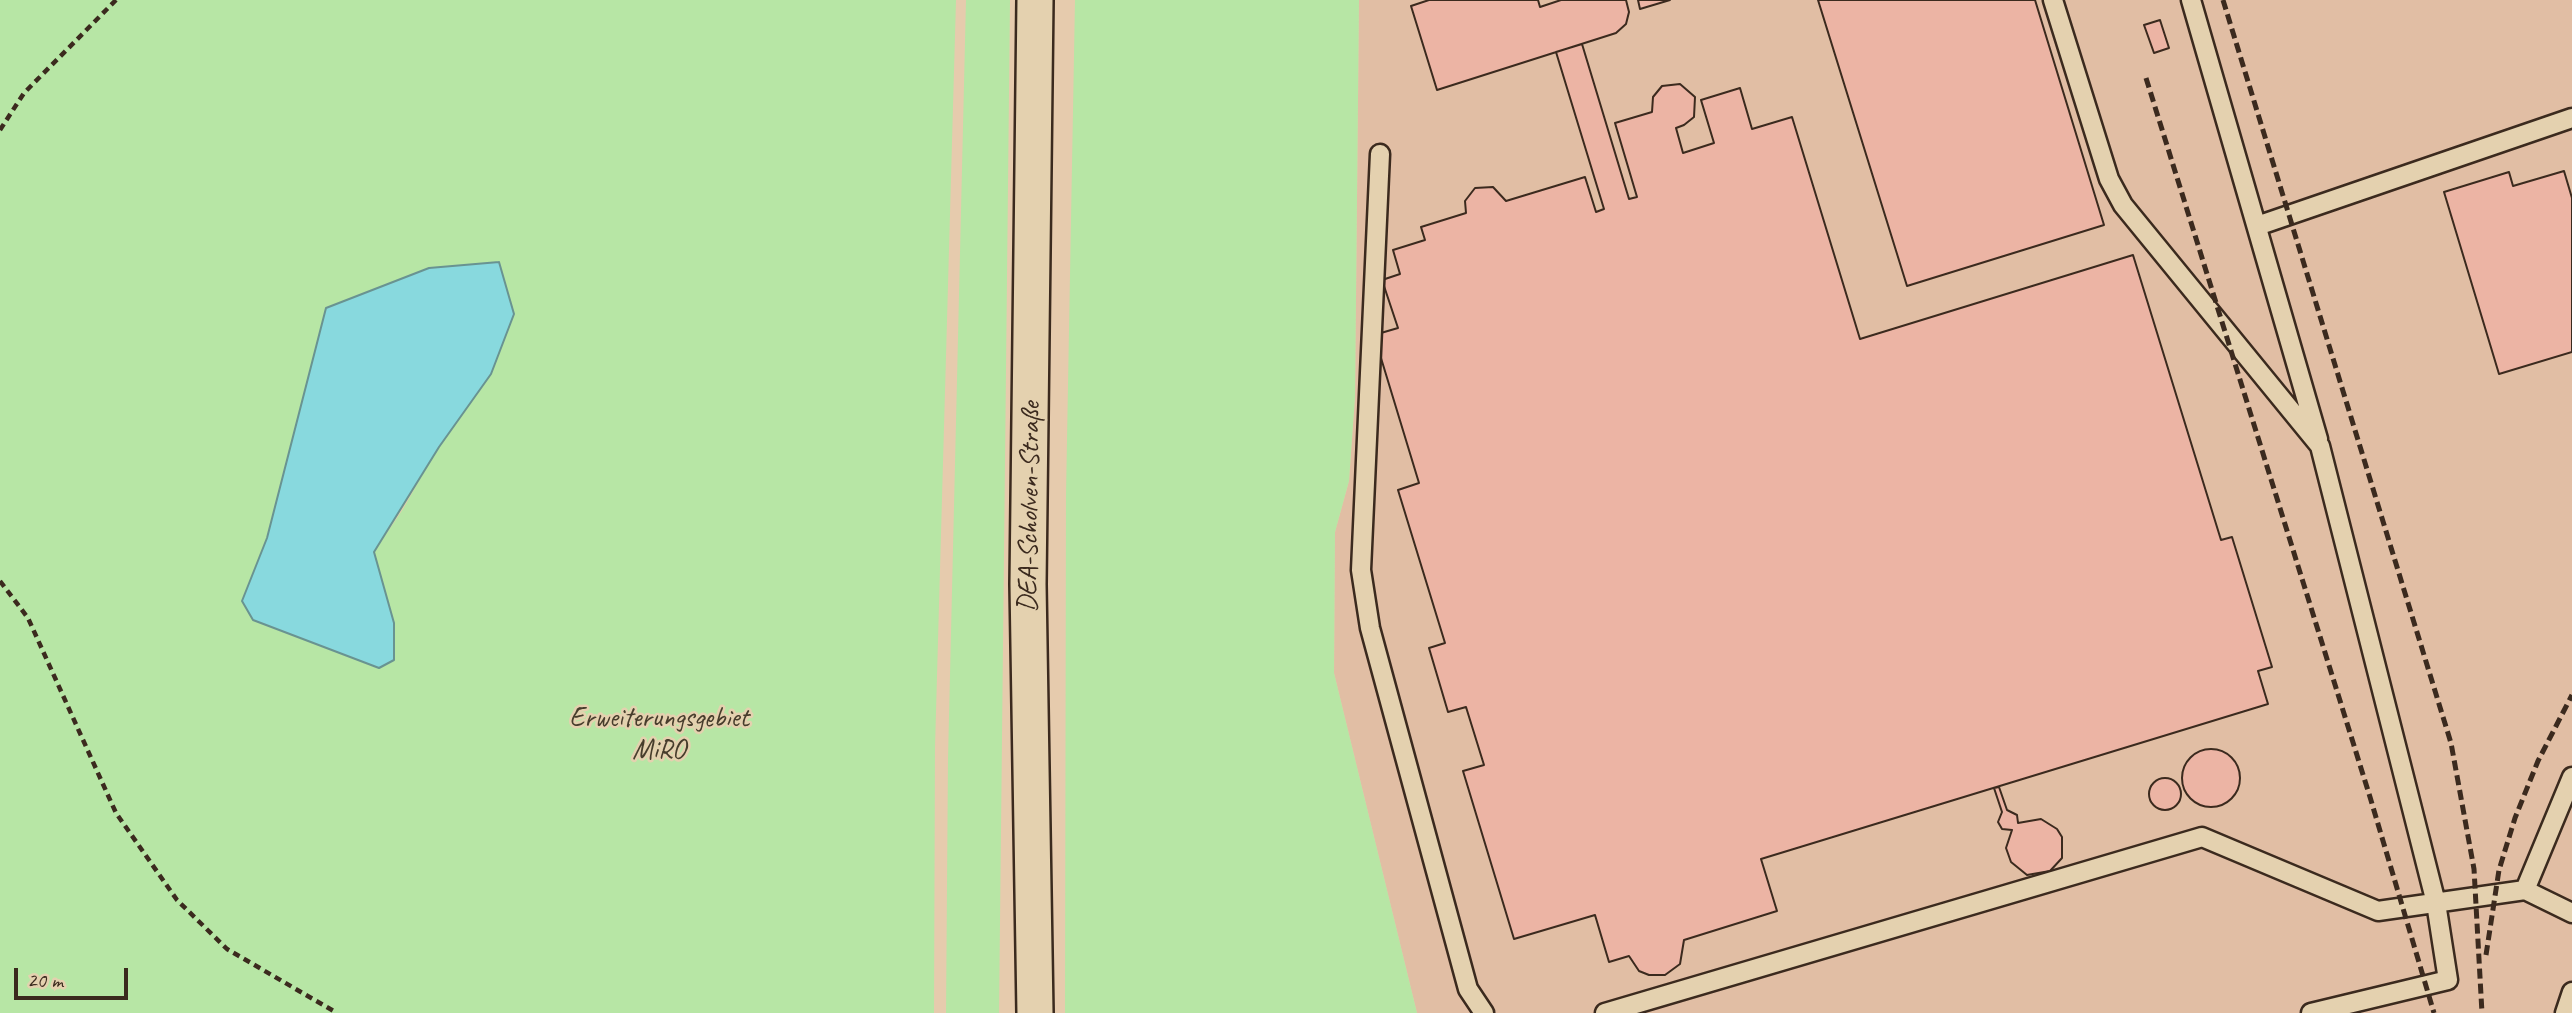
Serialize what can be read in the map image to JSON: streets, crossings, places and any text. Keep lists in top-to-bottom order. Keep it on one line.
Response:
{"streets":{"street":["DEA-Scholven-Straße"]},"parks":["Erweiterungsgebiet MiRO"],"scale_bar":"20 m"}
